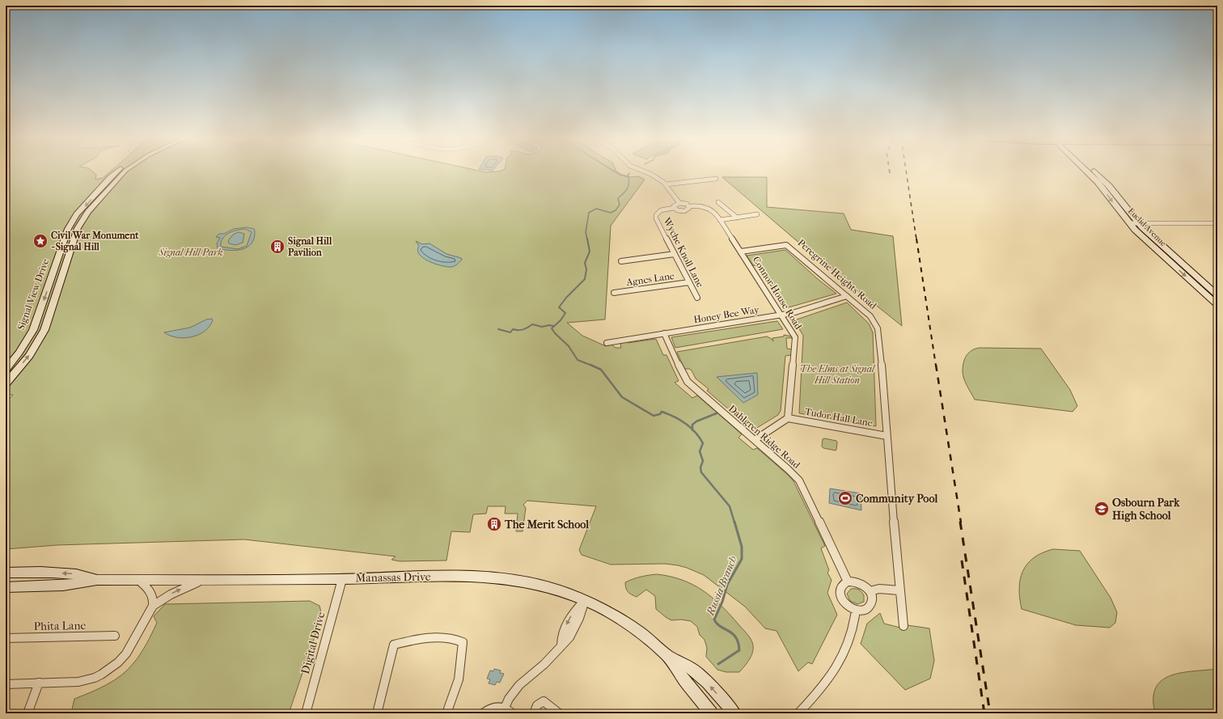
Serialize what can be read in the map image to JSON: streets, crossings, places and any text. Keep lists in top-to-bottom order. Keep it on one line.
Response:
{"streets":{"main road":["Euclid Avenue","Signal View Drive","Manassas Drive"],"street":["Wyche Knoll Lane","Peregrine Heights Road","Agnes Lane","Connor House Road","Honey Bee Way","Tudor Hall Lane","Dahlgren Ridge Road","Phita Lane","Digital Drive"]},"crossings":[["Wyche Knoll Lane","Agnes Lane"],["Peregrine Heights Road","Connor House Road"],["Peregrine Heights Road","Honey Bee Way"],["Peregrine Heights Road","Tudor Hall Lane"],["Connor House Road","Honey Bee Way"],["Connor House Road","Tudor Hall Lane"],["Honey Bee Way","Dahlgren Ridge Road"],["Manassas Drive","Digital Drive"]],"water":["Russia Branch"],"parks":["Signal Hill Park","The Elms at Signal Hill Station"],"places":{"place":["Civil War Monument - Signal Hill"],"building":["Signal Hill Pavilion","The Merit School"],"sports":["Community Pool"],"school or university":["Osbourn Park High School"]}}
